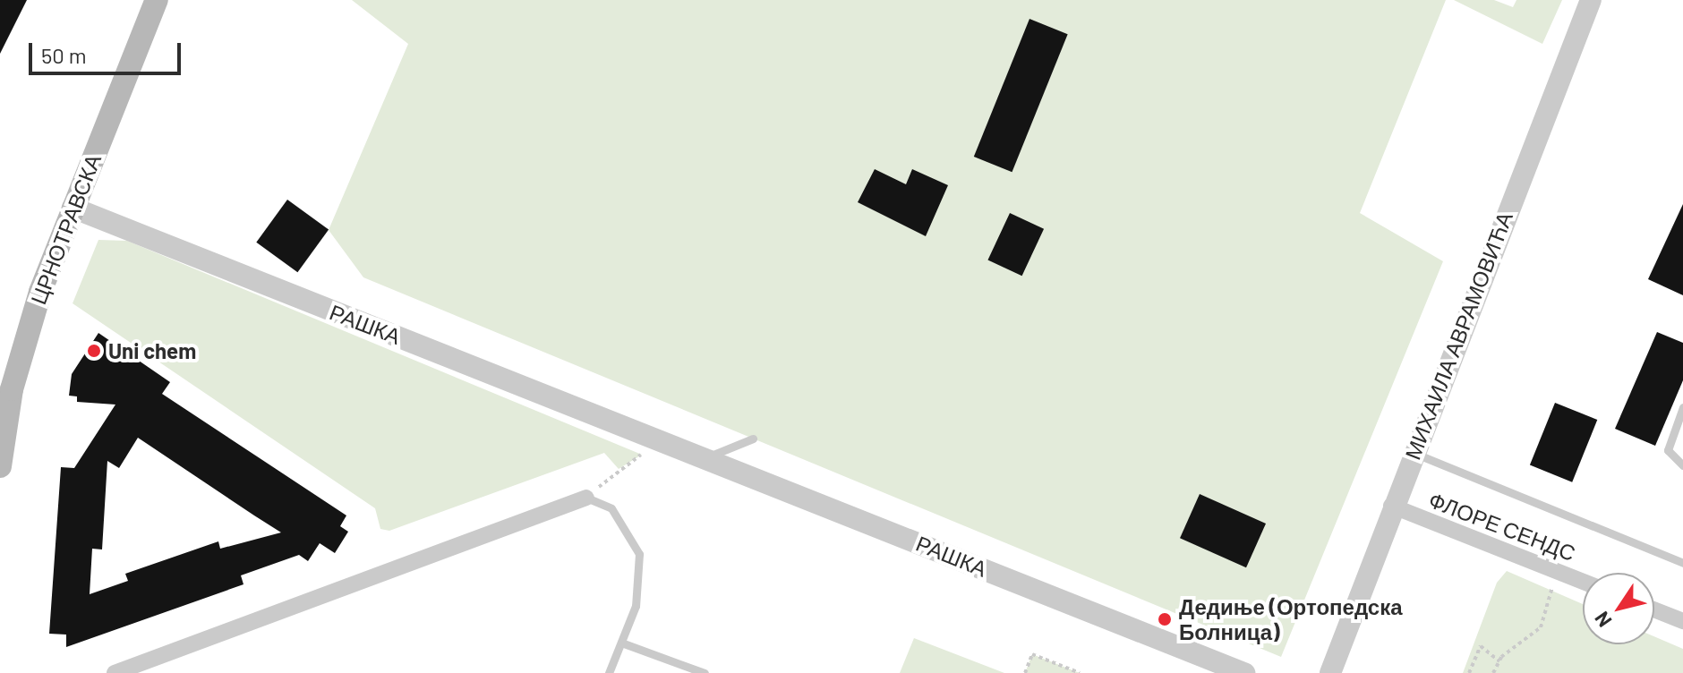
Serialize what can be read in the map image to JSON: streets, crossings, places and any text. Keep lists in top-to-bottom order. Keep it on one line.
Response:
{"streets":{"main road":["ЦРНОТРАВСКА"],"street":["РАШКА","МИХАИЛА АВРАМОВИЋА","ФЛОРЕ СЕНДС"]},"crossings":[["ЦРНОТРАВСКА","РАШКА"],["МИХАИЛА АВРАМОВИЋА","ФЛОРЕ СЕНДС"]],"places":["Uni chem","Дедиње (Ортопедска Болница)"],"scale_bar":"50 m","north":"bottom left"}
